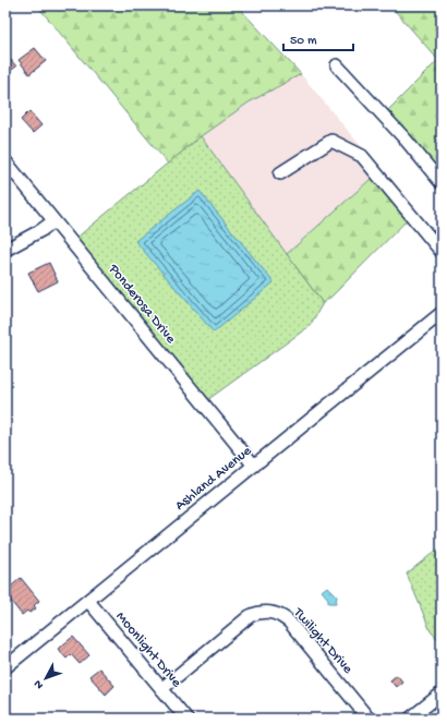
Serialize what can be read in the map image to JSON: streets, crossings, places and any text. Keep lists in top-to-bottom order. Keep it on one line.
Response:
{"streets":{"street":["Ponderosa Drive","Ashland Avenue","Twilight Drive","Moonlight Drive"]},"crossings":[["Ponderosa Drive","Ashland Avenue"],["Ashland Avenue","Moonlight Drive"],["Twilight Drive","Moonlight Drive"]],"scale_bar":"50 m","north":"bottom left"}
